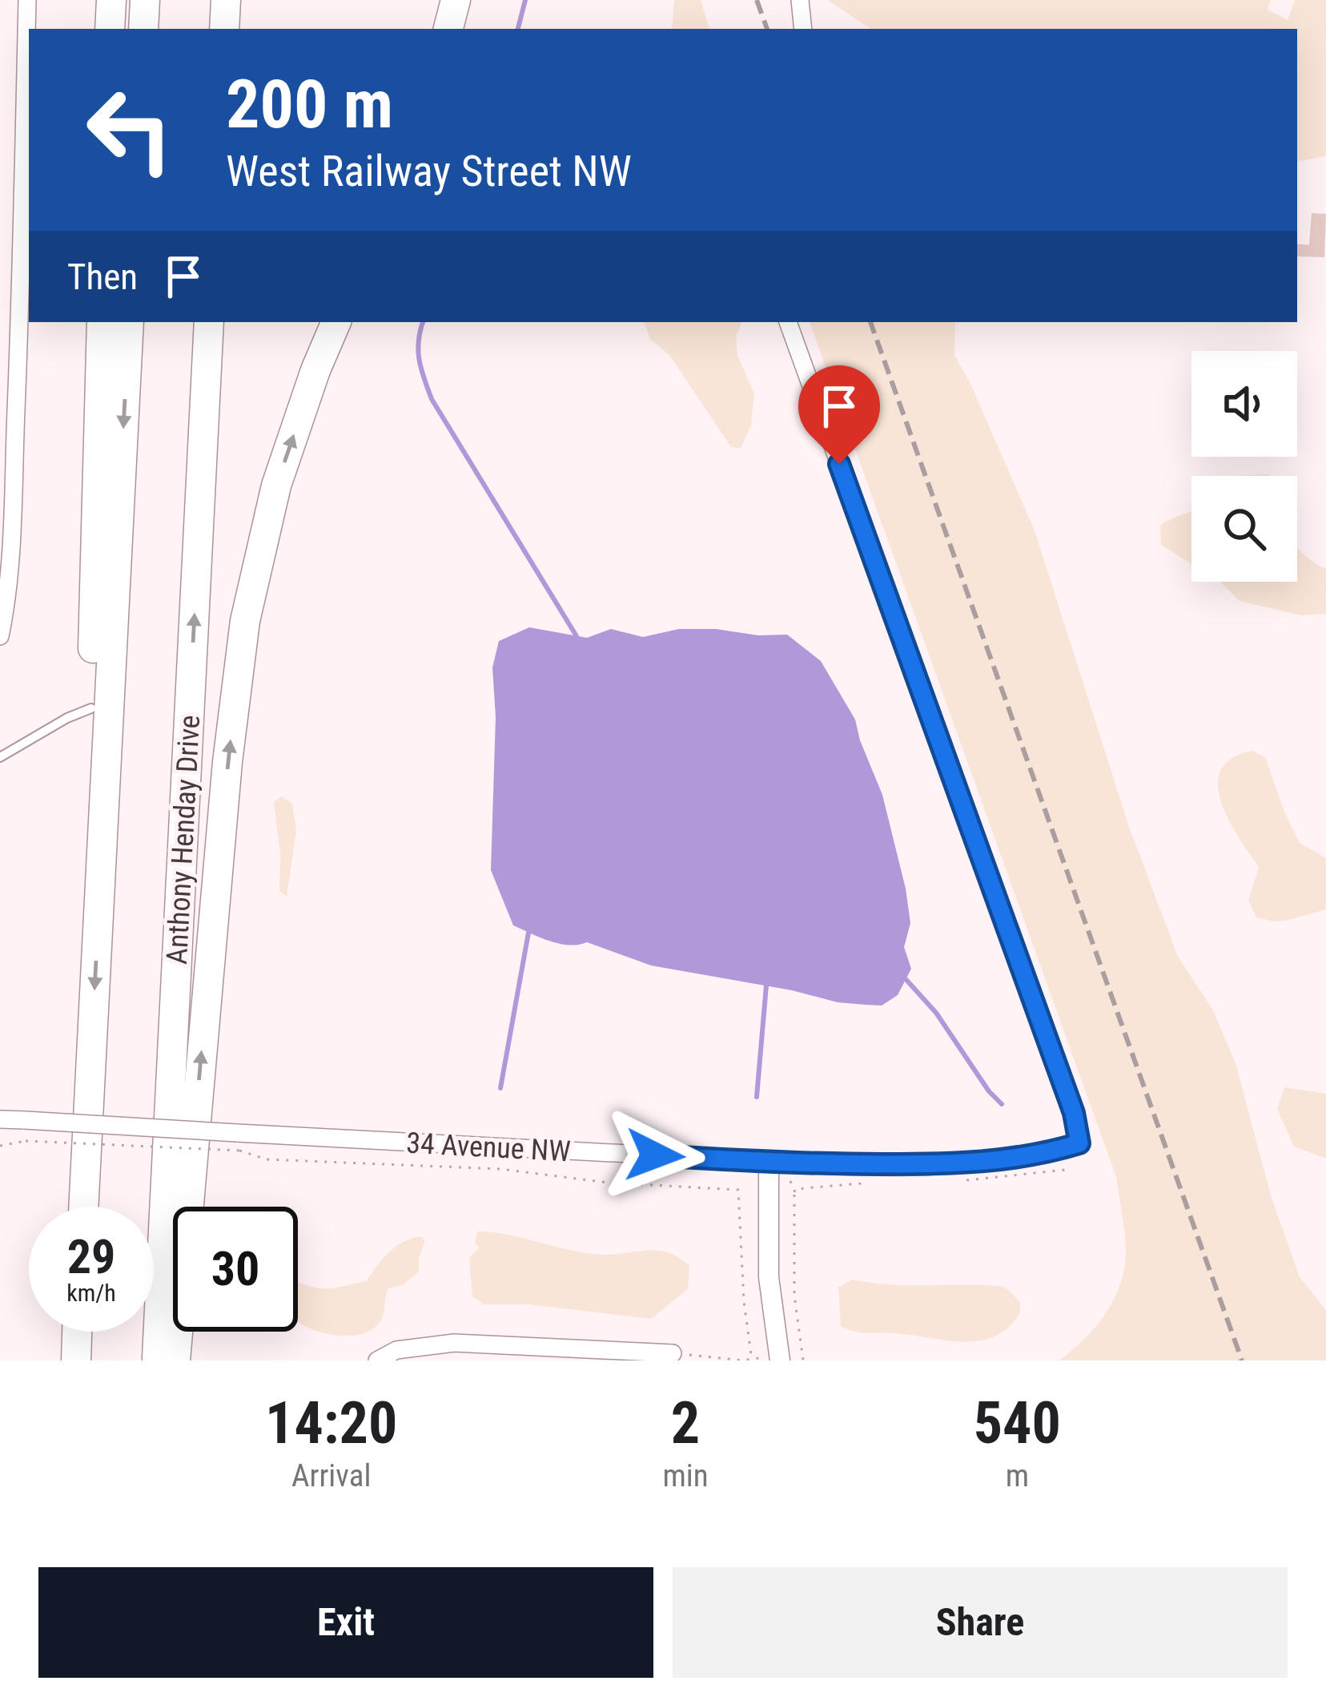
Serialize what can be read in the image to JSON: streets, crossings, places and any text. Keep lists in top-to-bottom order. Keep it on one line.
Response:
{"streets":{"highway":["Anthony Henday Drive"],"street":["34 Avenue NW"]},"page":{"turn":["200 m","West Railway Street NW"],"then":"Then","speed":"29 km/h","limit":"30","eta":["14:20","Arrival","2","min","540","m"],"buttons":["Exit","Share"]}}
